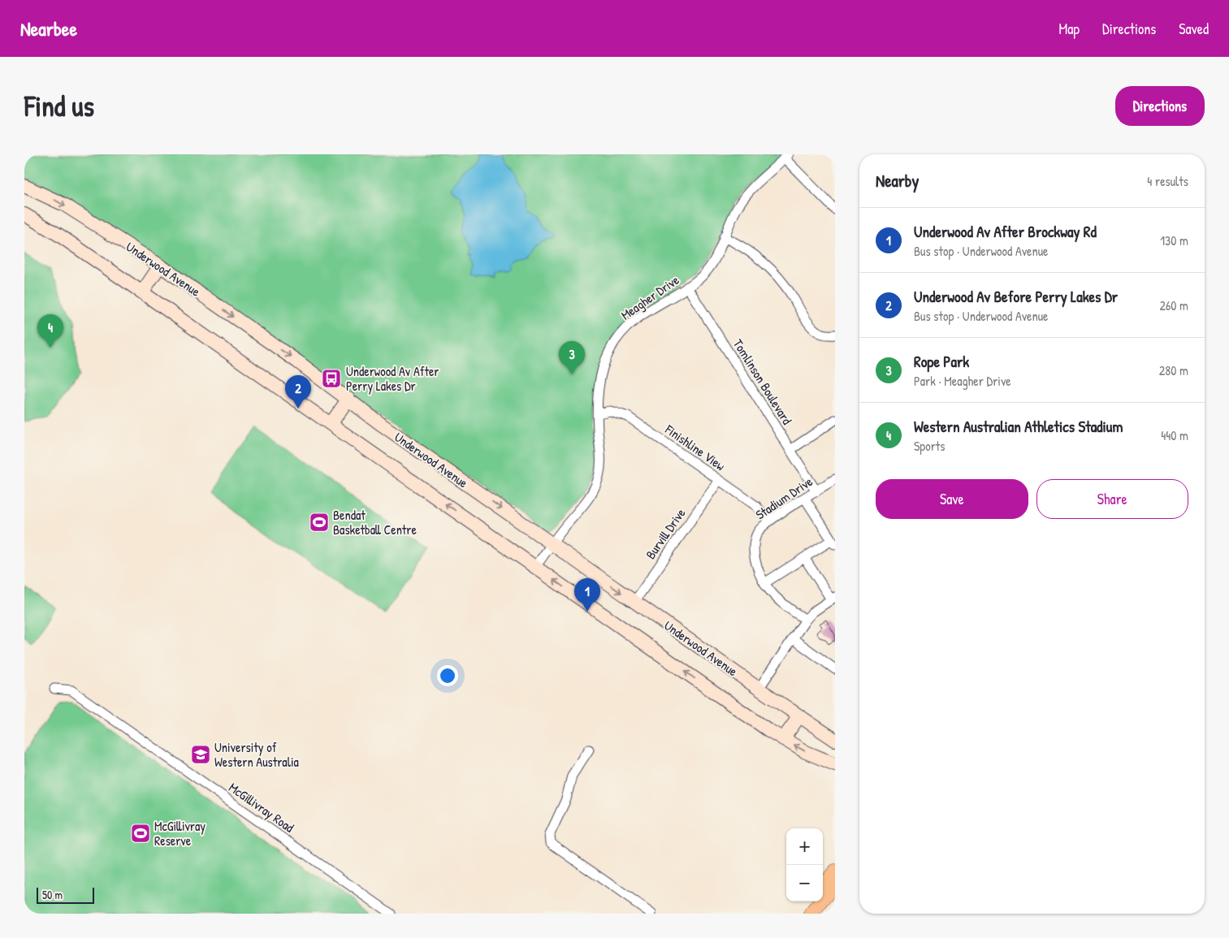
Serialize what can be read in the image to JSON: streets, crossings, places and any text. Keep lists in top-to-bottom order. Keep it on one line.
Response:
{"streets":{"main road":["Underwood Avenue"],"street":["Meagher Drive","Tomlinson Boulevard","Finishline View","Stadium Drive","Burvill Drive","McGillivray Road"]},"crossings":[["Underwood Avenue","Meagher Drive"],["Underwood Avenue","Burvill Drive"],["Meagher Drive","Tomlinson Boulevard"],["Meagher Drive","Finishline View"],["Tomlinson Boulevard","Stadium Drive"],["Finishline View","Stadium Drive"],["Finishline View","Burvill Drive"]],"places":{"bus stop":["Underwood Av After Perry Lakes Dr"],"sports":["Bendat Basketball Centre","McGillivray Reserve"],"school or university":["University of Western Australia"]},"scale_bar":"50 m","page":{"header":"Nearbee","nav":["Map","Directions","Saved"],"buttons":["Directions",["Save","Share"]],"title":"Find us","heading":["Nearby","4 results"],"list":[{"mark":"1","name":"Underwood Av After Brockway Rd","note":"Bus stop · Underwood Avenue","value":"130 m"},{"mark":"2","name":"Underwood Av Before Perry Lakes Dr","note":"Bus stop · Underwood Avenue","value":"260 m"},{"mark":"3","name":"Rope Park","note":"Park · Meagher Drive","value":"280 m"},{"mark":"4","name":"Western Australian Athletics Stadium","note":"Sports","value":"440 m"}],"pins":["4","3","2","1"],"map_buttons":["+","−"],"scale":"50 m"}}
